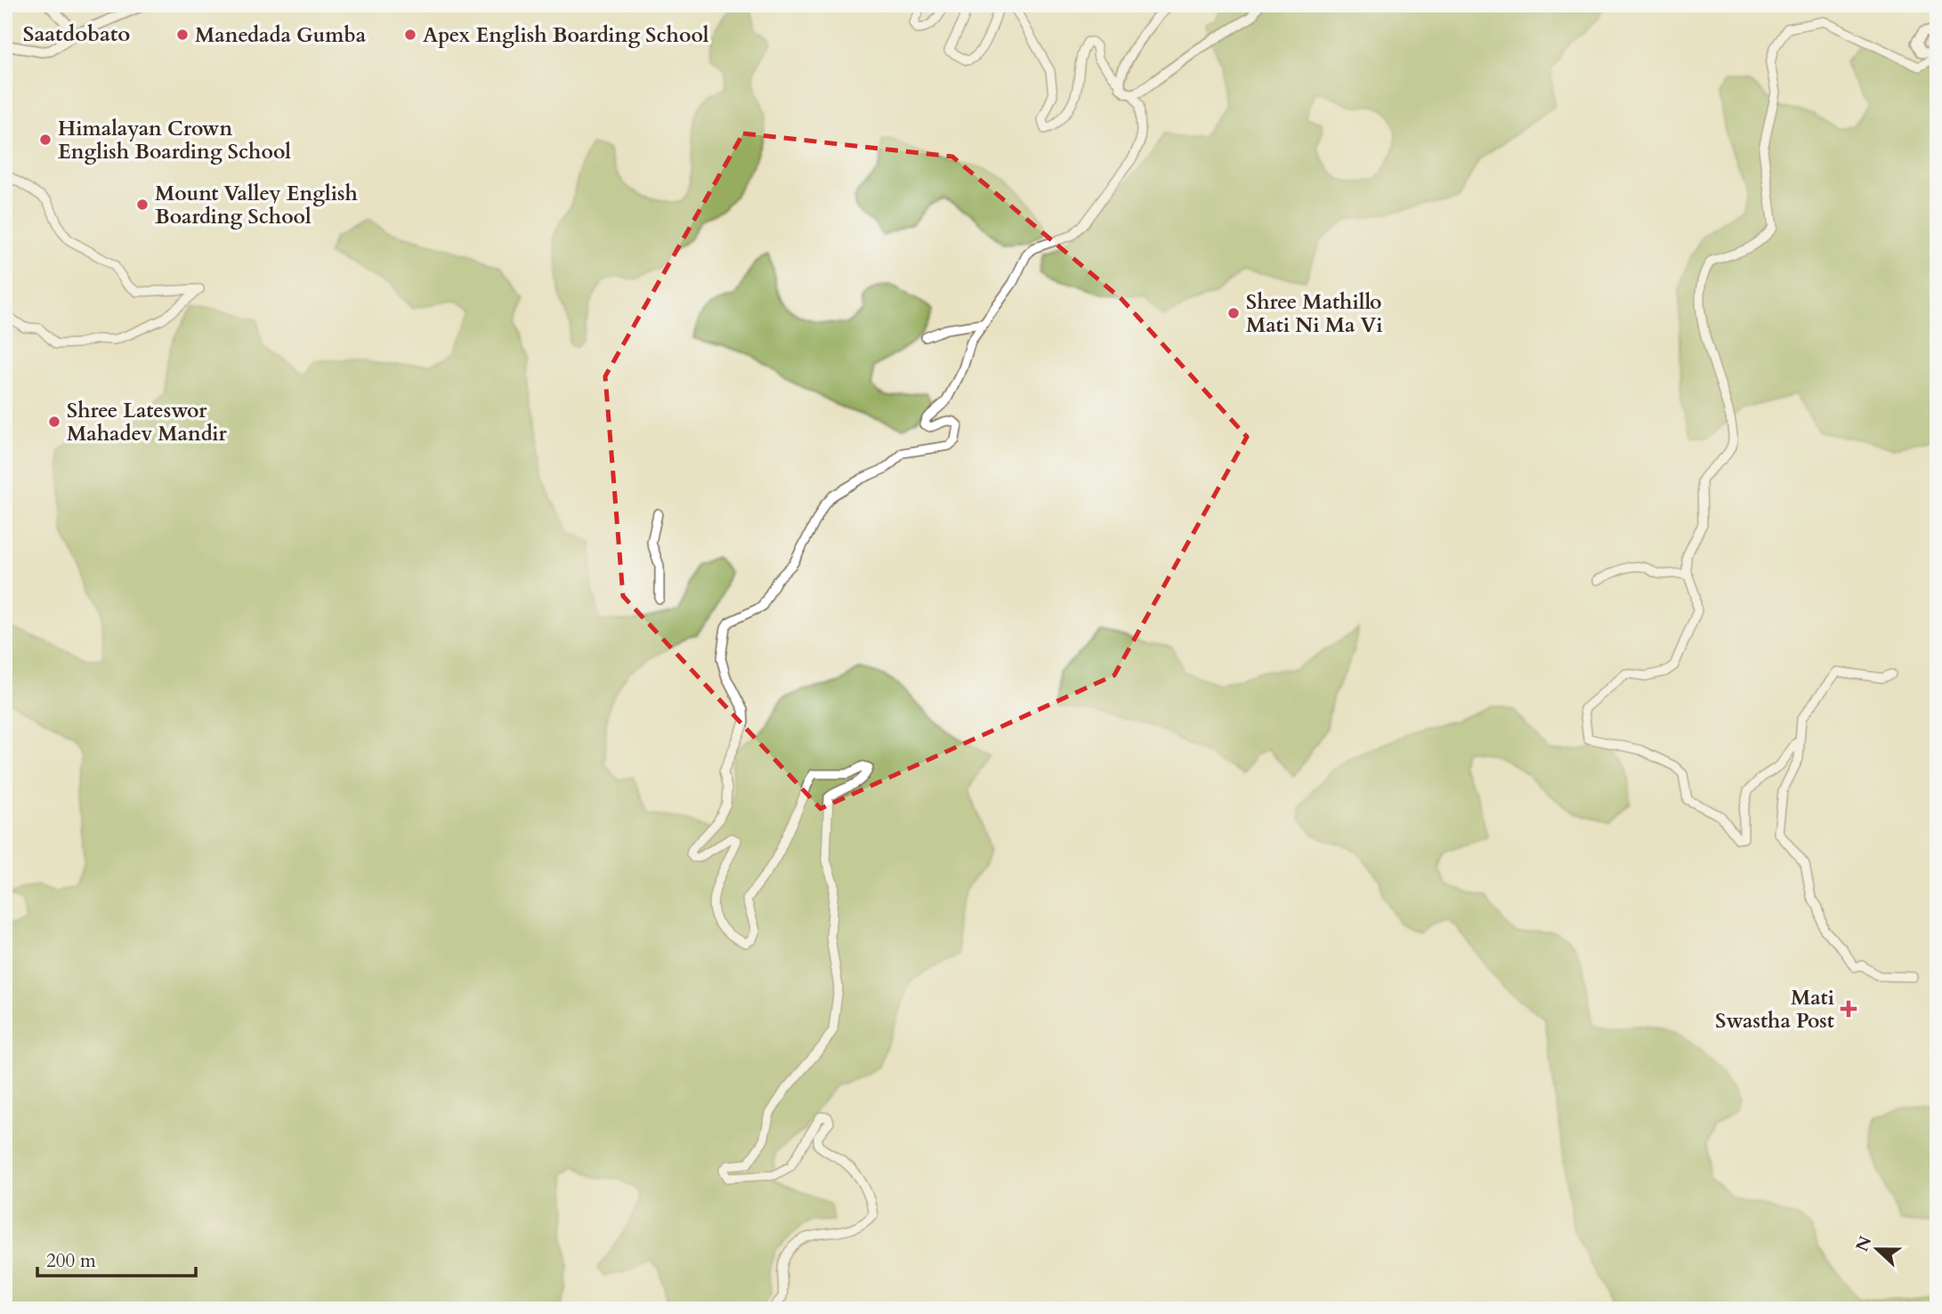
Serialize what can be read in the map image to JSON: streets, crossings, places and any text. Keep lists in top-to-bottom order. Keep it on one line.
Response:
{"districts":["Saatdobato"],"places":{"other":["Manedada Gumba","Apex English Boarding School","Himalayan Crown English Boarding School","Mount Valley English Boarding School","Shree Mathillo Mati Ni Ma Vi","Shree Lateswor Mahadev Mandir"],"health":["Mati Swastha Post"]},"scale_bar":"200 m","north":"left"}
